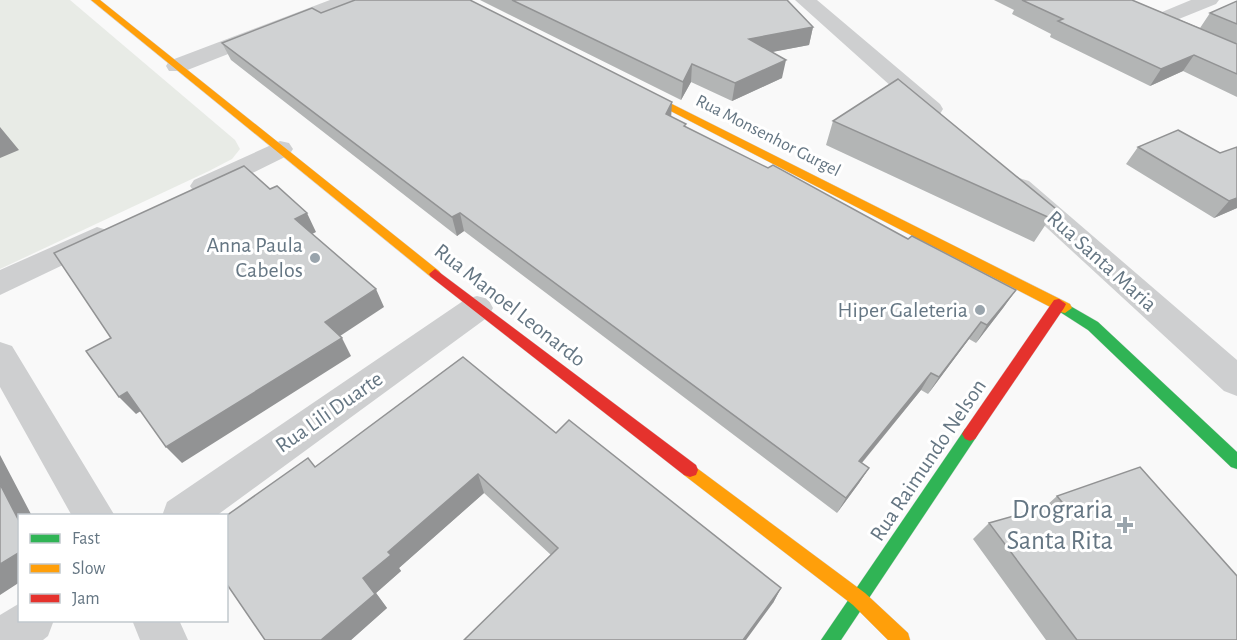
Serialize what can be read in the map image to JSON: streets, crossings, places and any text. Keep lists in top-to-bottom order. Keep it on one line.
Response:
{"streets":{"street":["Rua Monsenhor Gurgel","Rua Santa Maria","Rua Manoel Leonardo","Rua Lili Duarte","Rua Raimundo Nelson"]},"crossings":[["Rua Monsenhor Gurgel","Rua Raimundo Nelson"],["Rua Manoel Leonardo","Rua Lili Duarte"],["Rua Manoel Leonardo","Rua Raimundo Nelson"]],"places":{"other":["Anna Paula Cabelos","Hiper Galeteria"],"health":["Drograria Santa Rita"]},"legend":["Fast","Slow","Jam"]}
